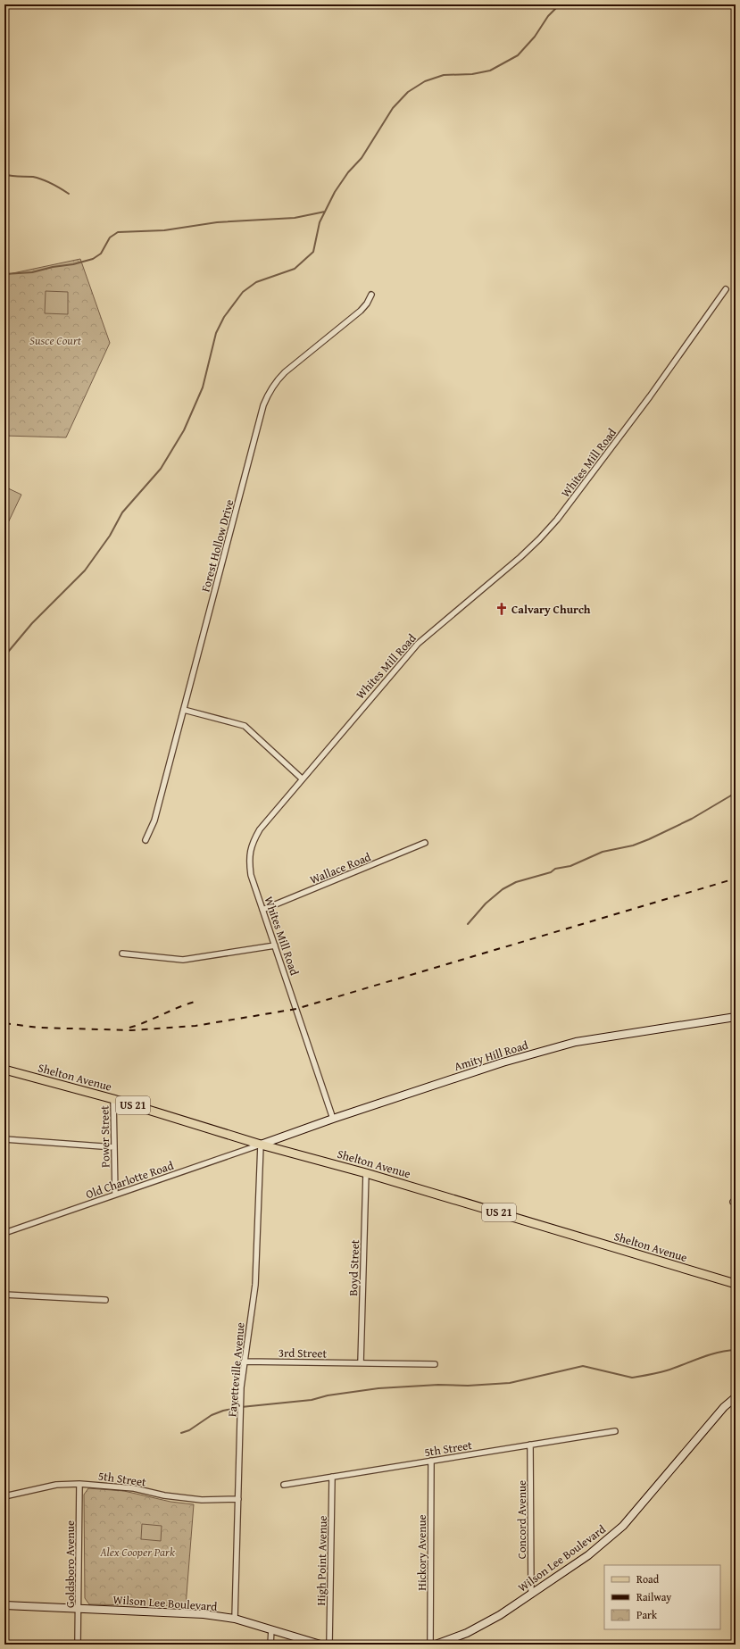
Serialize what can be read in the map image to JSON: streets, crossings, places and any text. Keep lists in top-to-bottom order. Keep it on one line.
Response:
{"streets":{"main road":["Shelton Avenue","US 21"],"street":["Whites Mill Road","Forest Hollow Drive","Wallace Road","Amity Hill Road","Power Street","Old Charlotte Road","Boyd Street","3rd Street","Fayetteville Avenue","5th Street","Concord Avenue","Hickory Avenue","Wilson Lee Boulevard","High Point Avenue","Goldsboro Avenue"]},"crossings":[["Whites Mill Road","Wallace Road"],["Whites Mill Road","Amity Hill Road"],["Amity Hill Road","Shelton Avenue"],["Amity Hill Road","Old Charlotte Road"],["Amity Hill Road","Fayetteville Avenue"],["Shelton Avenue","Power Street"],["Shelton Avenue","Old Charlotte Road"],["Shelton Avenue","Boyd Street"],["Shelton Avenue","Fayetteville Avenue"],["Power Street","Old Charlotte Road"],["Old Charlotte Road","Fayetteville Avenue"],["Boyd Street","3rd Street"],["3rd Street","Fayetteville Avenue"],["Fayetteville Avenue","5th Street"],["Fayetteville Avenue","Wilson Lee Boulevard"],["5th Street","Concord Avenue"],["5th Street","Hickory Avenue"],["5th Street","High Point Avenue"],["5th Street","Goldsboro Avenue"],["Concord Avenue","Wilson Lee Boulevard"],["Wilson Lee Boulevard","Goldsboro Avenue"]],"parks":["Susce Court","Alex Cooper Park"],"places":{"church":["Calvary Church"]},"legend":["Road","Railway","Park"]}
